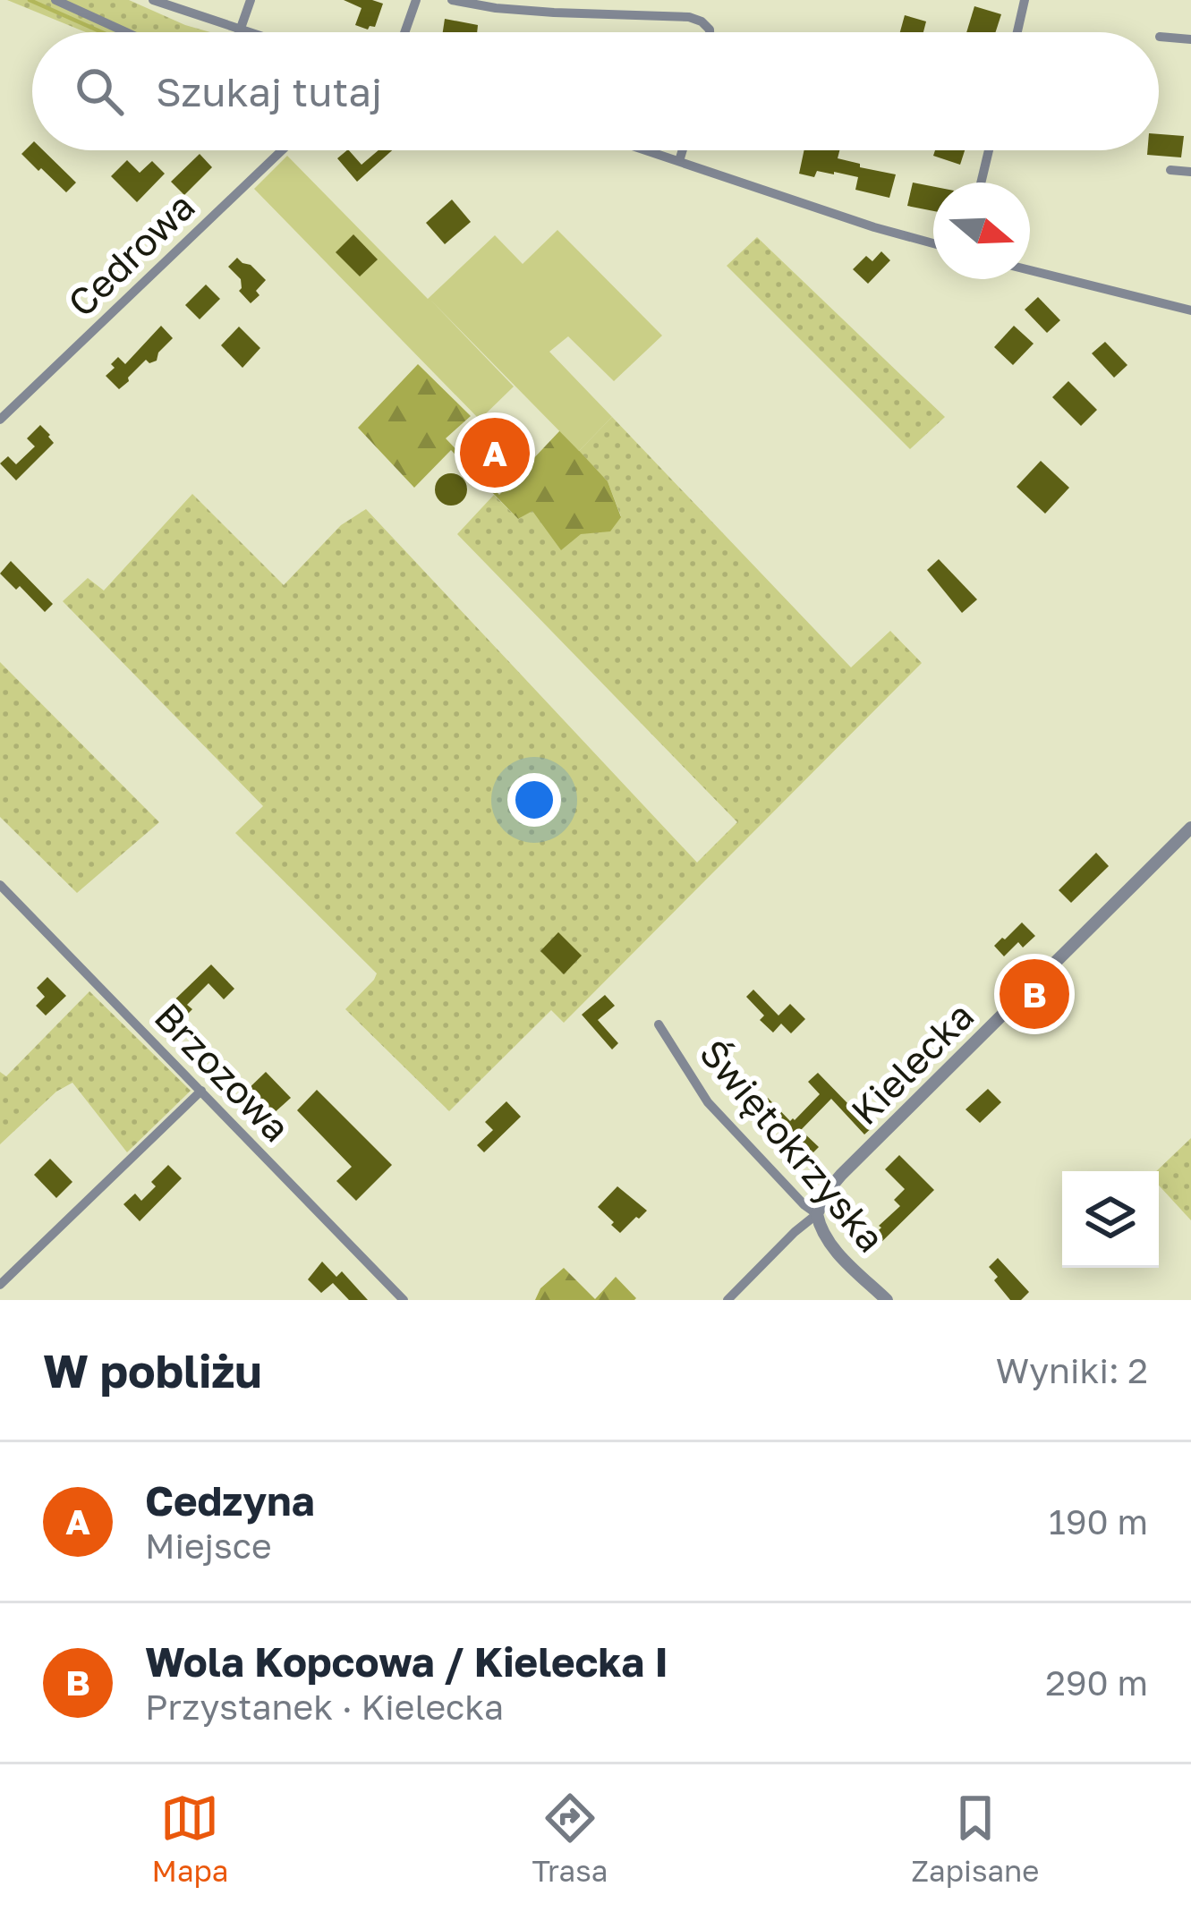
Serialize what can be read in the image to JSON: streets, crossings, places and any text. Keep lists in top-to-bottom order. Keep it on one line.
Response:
{"streets":{"street":["Cedrowa","Kielecka","Brzozowa","Świętokrzyska"]},"crossings":[["Kielecka","Świętokrzyska"]],"north":"right","page":{"search":"Szukaj tutaj","pins":["A","B"],"heading":["W pobliżu","Wyniki: 2"],"list":[{"mark":"A","name":"Cedzyna","note":"Miejsce","value":"190 m"},{"mark":"B","name":"Wola Kopcowa / Kielecka I","note":"Przystanek · Kielecka","value":"290 m"}],"nav":["Mapa","Trasa","Zapisane"]}}
